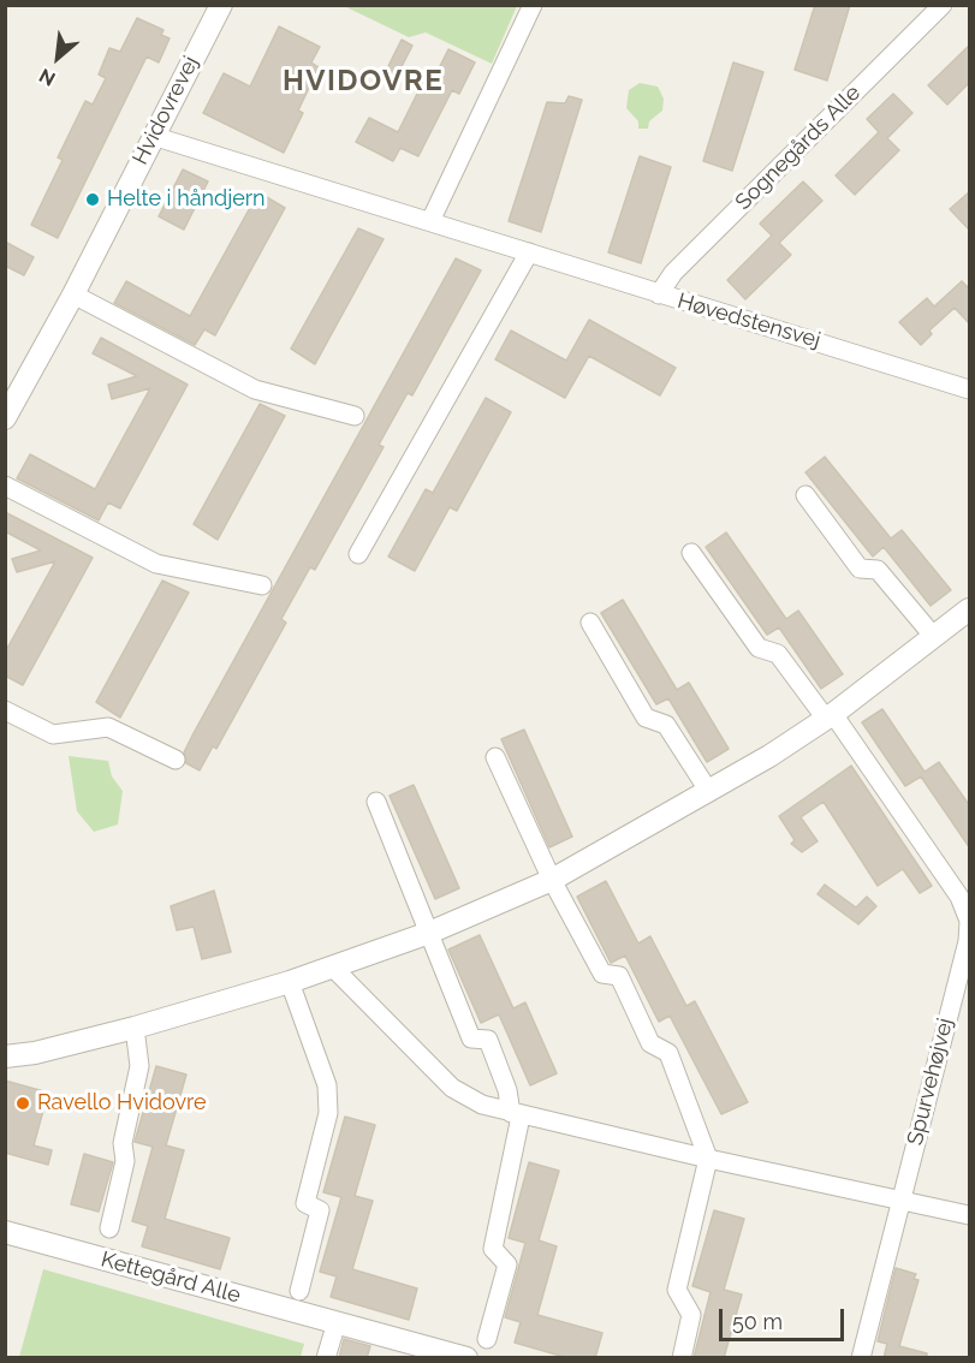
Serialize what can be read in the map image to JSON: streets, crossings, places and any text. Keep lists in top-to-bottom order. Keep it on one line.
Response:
{"streets":{"street":["Hvidovrevej","Sognegårds Alle","Høvedstensvej","Spurvehøjvej","Kettegård Alle"]},"crossings":[["Hvidovrevej","Høvedstensvej"],["Sognegårds Alle","Høvedstensvej"]],"districts":["HVIDOVRE"],"places":["Helte i håndjern","Ravello Hvidovre"],"scale_bar":"50 m","north":"bottom left"}
